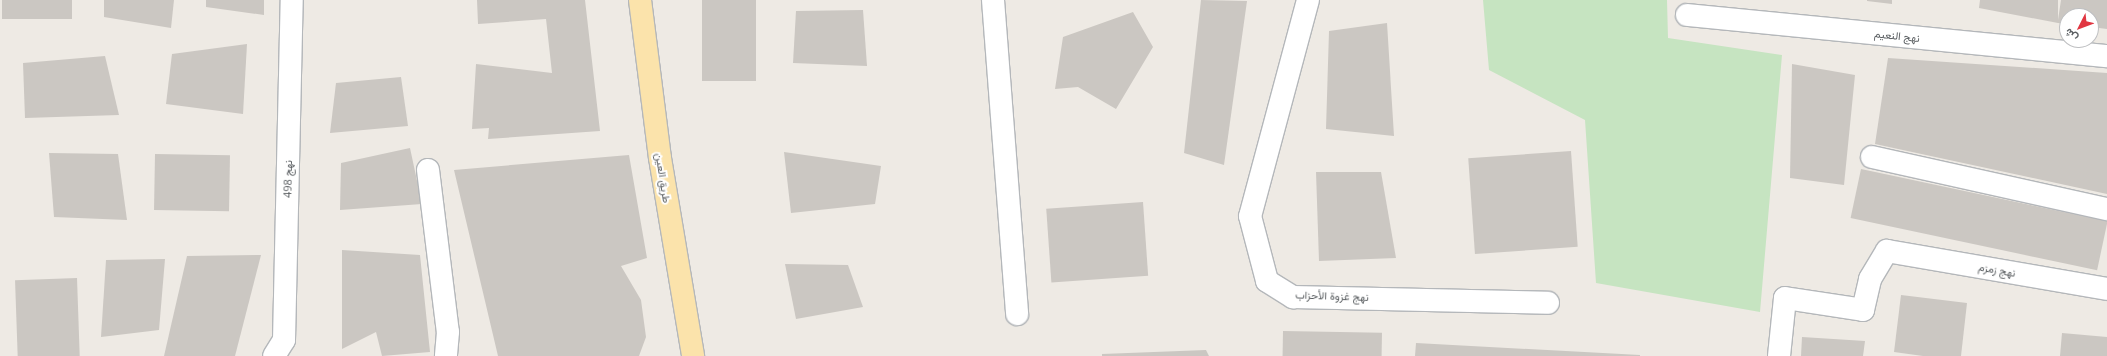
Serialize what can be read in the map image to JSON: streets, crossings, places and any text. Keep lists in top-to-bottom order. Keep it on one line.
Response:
{"streets":{"main road":["طريق العين"],"street":["نهج النعيم","نهج 498","نهج زمزم","نهج غزوة الأحزاب"]},"north":"bottom left"}
